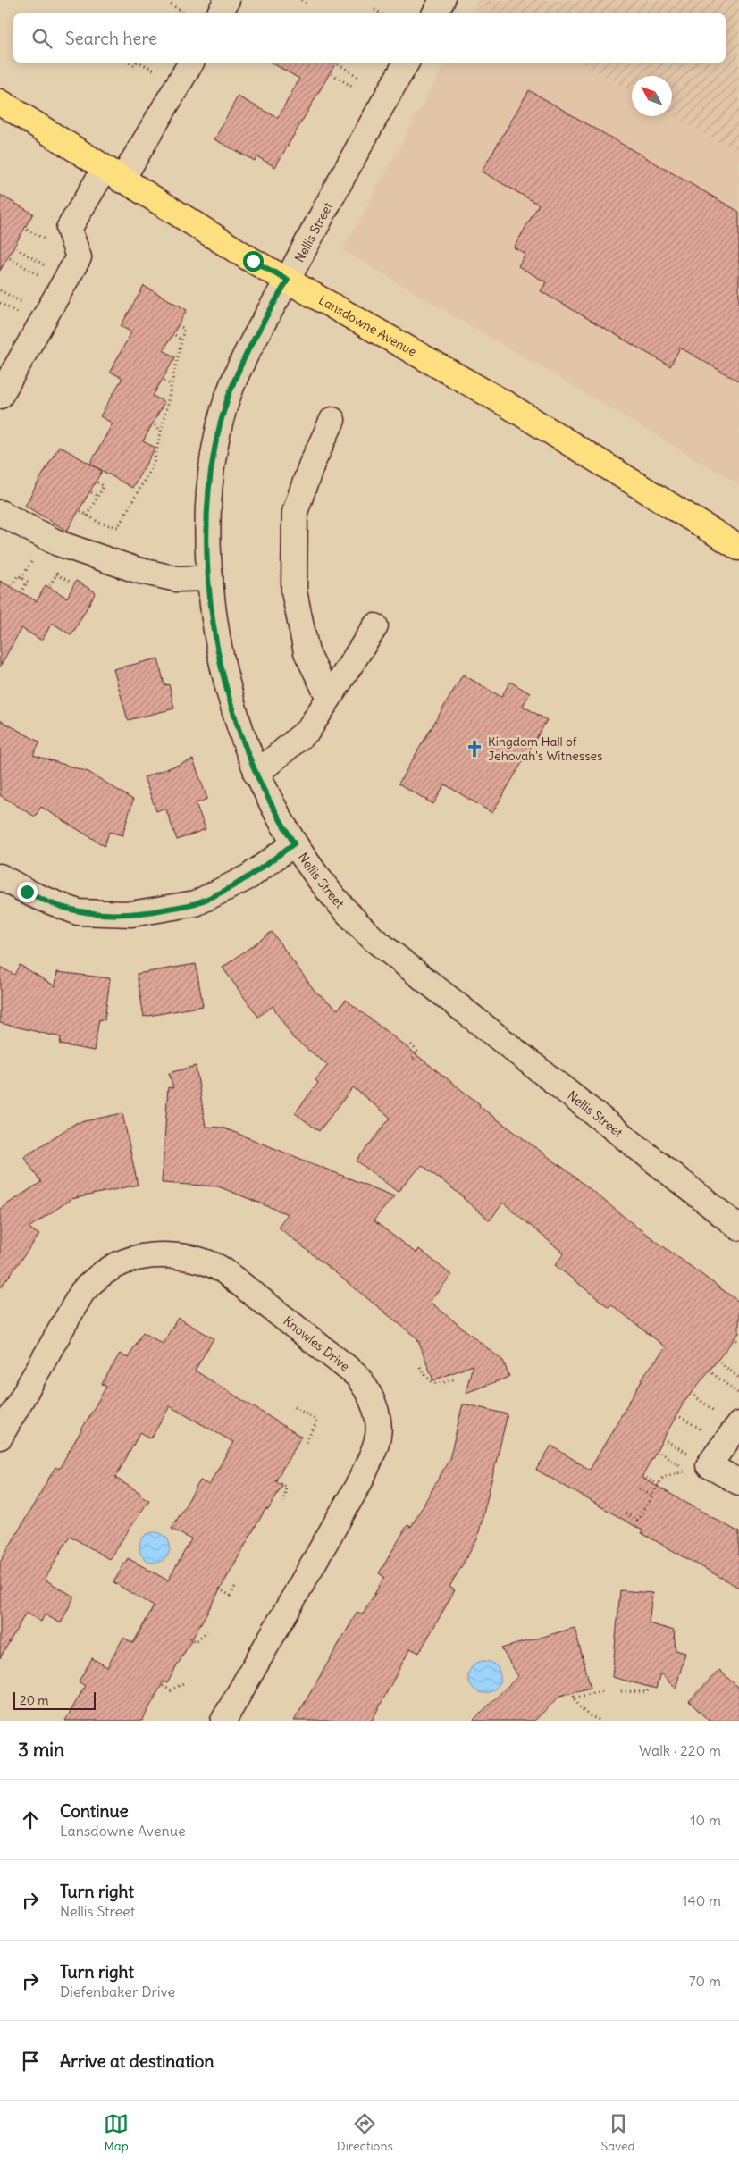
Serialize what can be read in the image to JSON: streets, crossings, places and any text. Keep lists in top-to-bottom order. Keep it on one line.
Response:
{"streets":{"main road":["Lansdowne Avenue"],"street":["Nellis Street","Knowles Drive"]},"crossings":[["Nellis Street","Lansdowne Avenue"]],"places":{"church":["Kingdom Hall of Jehovah's Witnesses"]},"scale_bar":"20 m","north":"top left","page":{"search":"Search here","scale":"20 m","heading":["3 min","Walk · 220 m"],"list":[["Continue","Lansdowne Avenue","10 m"],["Turn right","Nellis Street","140 m"],["Turn right","Diefenbaker Drive","70 m"],"Arrive at destination"],"nav":["Map","Directions","Saved"]}}
